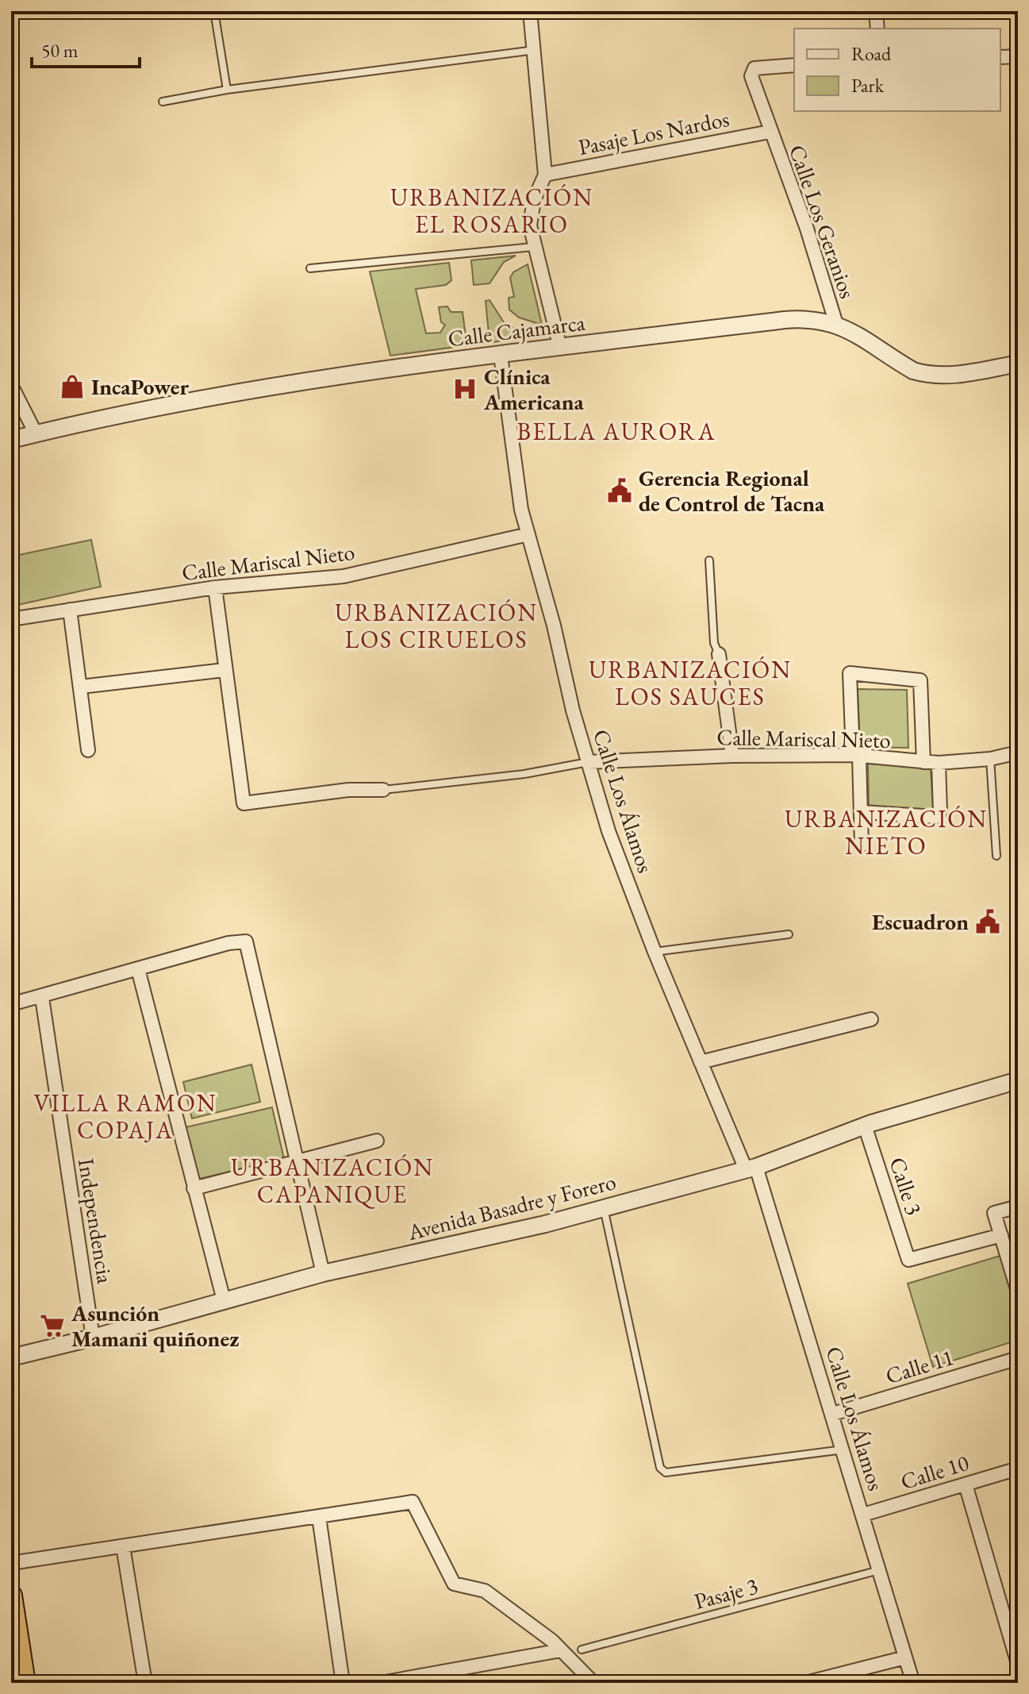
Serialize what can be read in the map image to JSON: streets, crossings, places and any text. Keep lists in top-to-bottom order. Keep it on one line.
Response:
{"streets":{"street":["Pasaje Los Nardos","Calle Los Geranios","Calle Cajamarca","Calle Mariscal Nieto","Calle Los Álamos","Calle 3","Avenida Basadre y Forero","Independencia","Calle 11","Calle 10"],"lane":["Pasaje 3"]},"crossings":[["Pasaje Los Nardos","Calle Los Geranios"],["Calle Los Geranios","Calle Cajamarca"],["Calle Cajamarca","Calle Los Álamos"],["Calle Mariscal Nieto","Calle Los Álamos"],["Calle Los Álamos","Avenida Basadre y Forero"],["Calle Los Álamos","Calle 11"],["Calle Los Álamos","Calle 10"],["Calle Los Álamos","Pasaje 3"],["Calle 3","Avenida Basadre y Forero"],["Avenida Basadre y Forero","Independencia"]],"districts":["URBANIZACIÓN EL ROSARIO","BELLA AURORA","URBANIZACIÓN LOS CIRUELOS","URBANIZACIÓN LOS SAUCES","URBANIZACIÓN NIETO","VILLA RAMON COPAJA","URBANIZACIÓN CAPANIQUE"],"places":{"shop":["IncaPower"],"hospital":["Clínica Americana"],"public building":["Gerencia Regional de Control de Tacna","Escuadron"],"supermarket":["Asunción Mamani quiñonez"]},"legend":["Road","Park"],"scale_bar":"50 m"}
